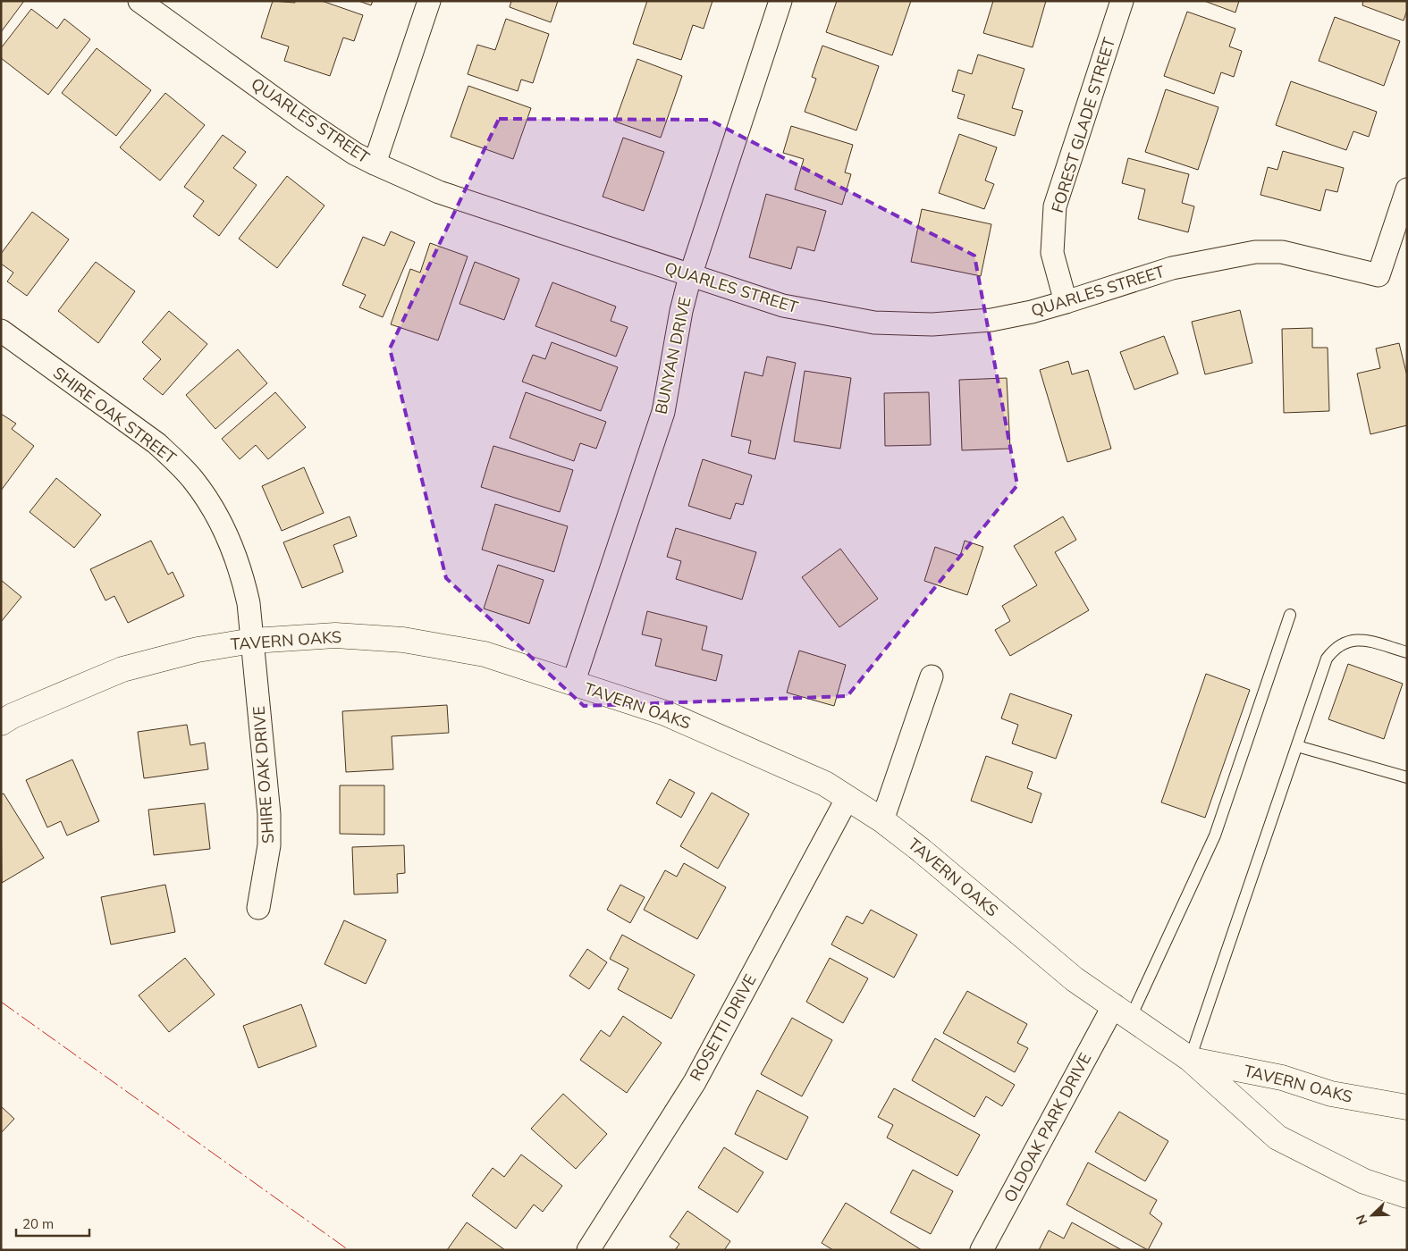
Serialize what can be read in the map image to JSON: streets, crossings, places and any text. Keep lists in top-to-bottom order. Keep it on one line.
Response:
{"streets":{"street":["QUARLES STREET","FOREST GLADE STREET","BUNYAN DRIVE","SHIRE OAK STREET","TAVERN OAKS","SHIRE OAK DRIVE","ROSETTI DRIVE","OLDOAK PARK DRIVE"]},"crossings":[["QUARLES STREET","FOREST GLADE STREET"],["QUARLES STREET","BUNYAN DRIVE"],["BUNYAN DRIVE","TAVERN OAKS"],["SHIRE OAK STREET","TAVERN OAKS"],["SHIRE OAK STREET","SHIRE OAK DRIVE"],["TAVERN OAKS","SHIRE OAK DRIVE"],["TAVERN OAKS","ROSETTI DRIVE"],["TAVERN OAKS","OLDOAK PARK DRIVE"]],"scale_bar":"20 m","north":"bottom left"}
